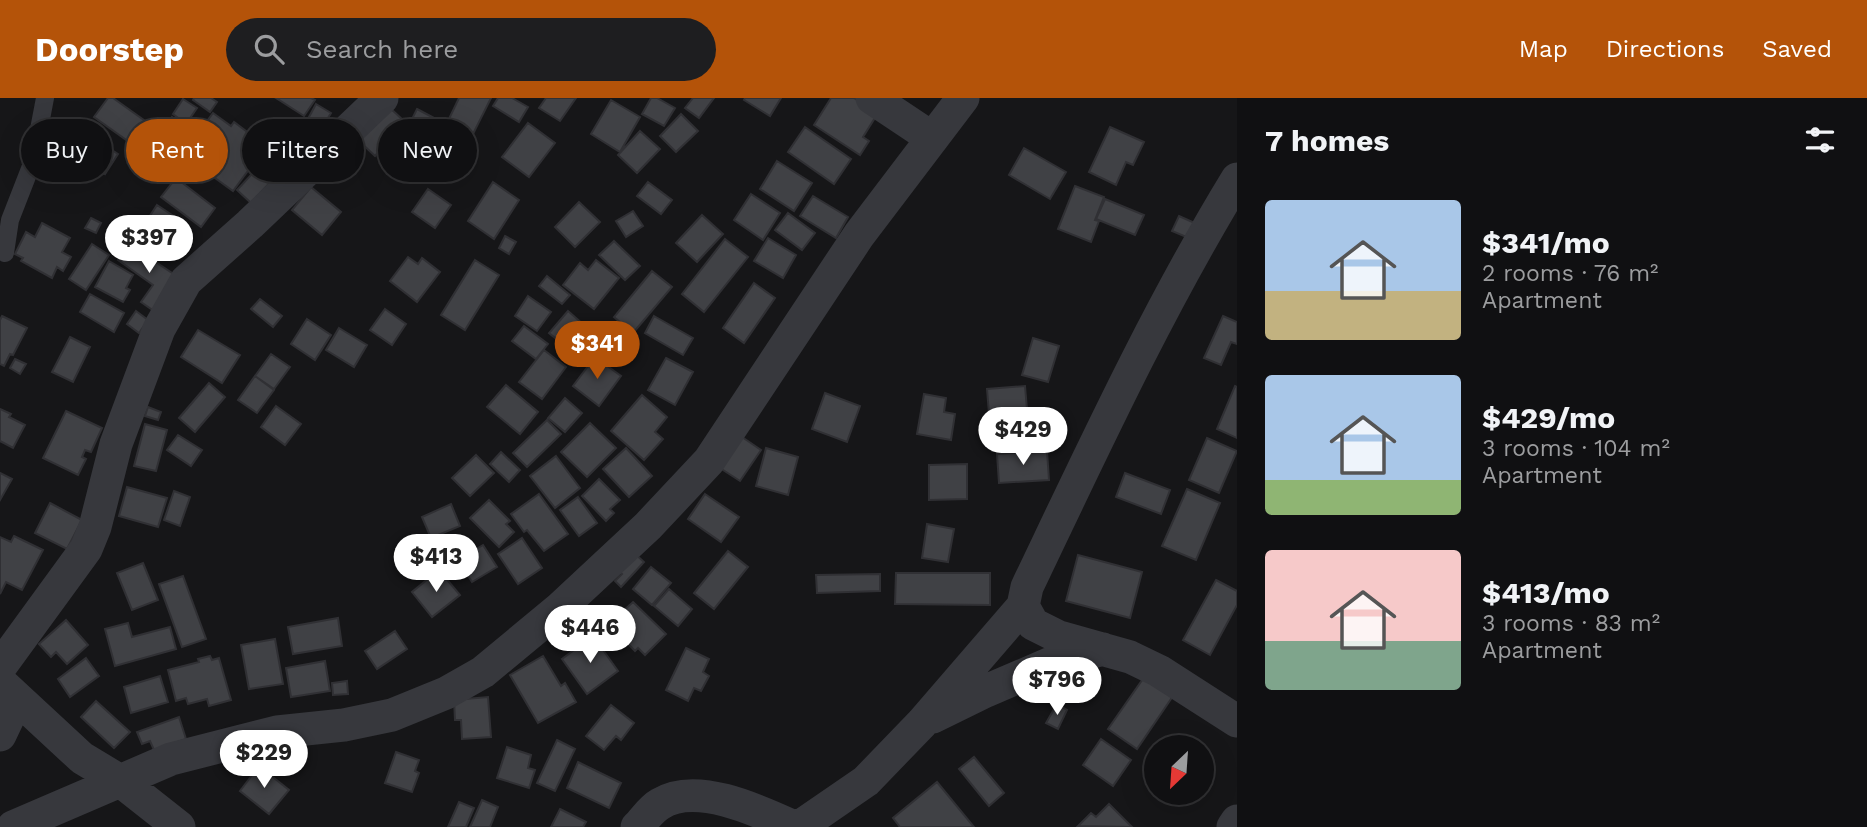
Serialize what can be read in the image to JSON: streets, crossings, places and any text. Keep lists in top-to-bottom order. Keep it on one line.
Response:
{"north":"bottom left","page":{"header":"Doorstep","search":"Search here","nav":["Map","Directions","Saved"],"heading":"7 homes","chip":["Buy","Rent","Filters","New"],"list":[{"name":"$341/mo","note":"2 rooms · 76 m² · Apartment"},{"name":"$429/mo","note":"3 rooms · 104 m² · Apartment"},{"name":"$413/mo","note":"3 rooms · 83 m² · Apartment"}],"price":["$397","$341","$429","$413","$446","$796","$229"]}}
